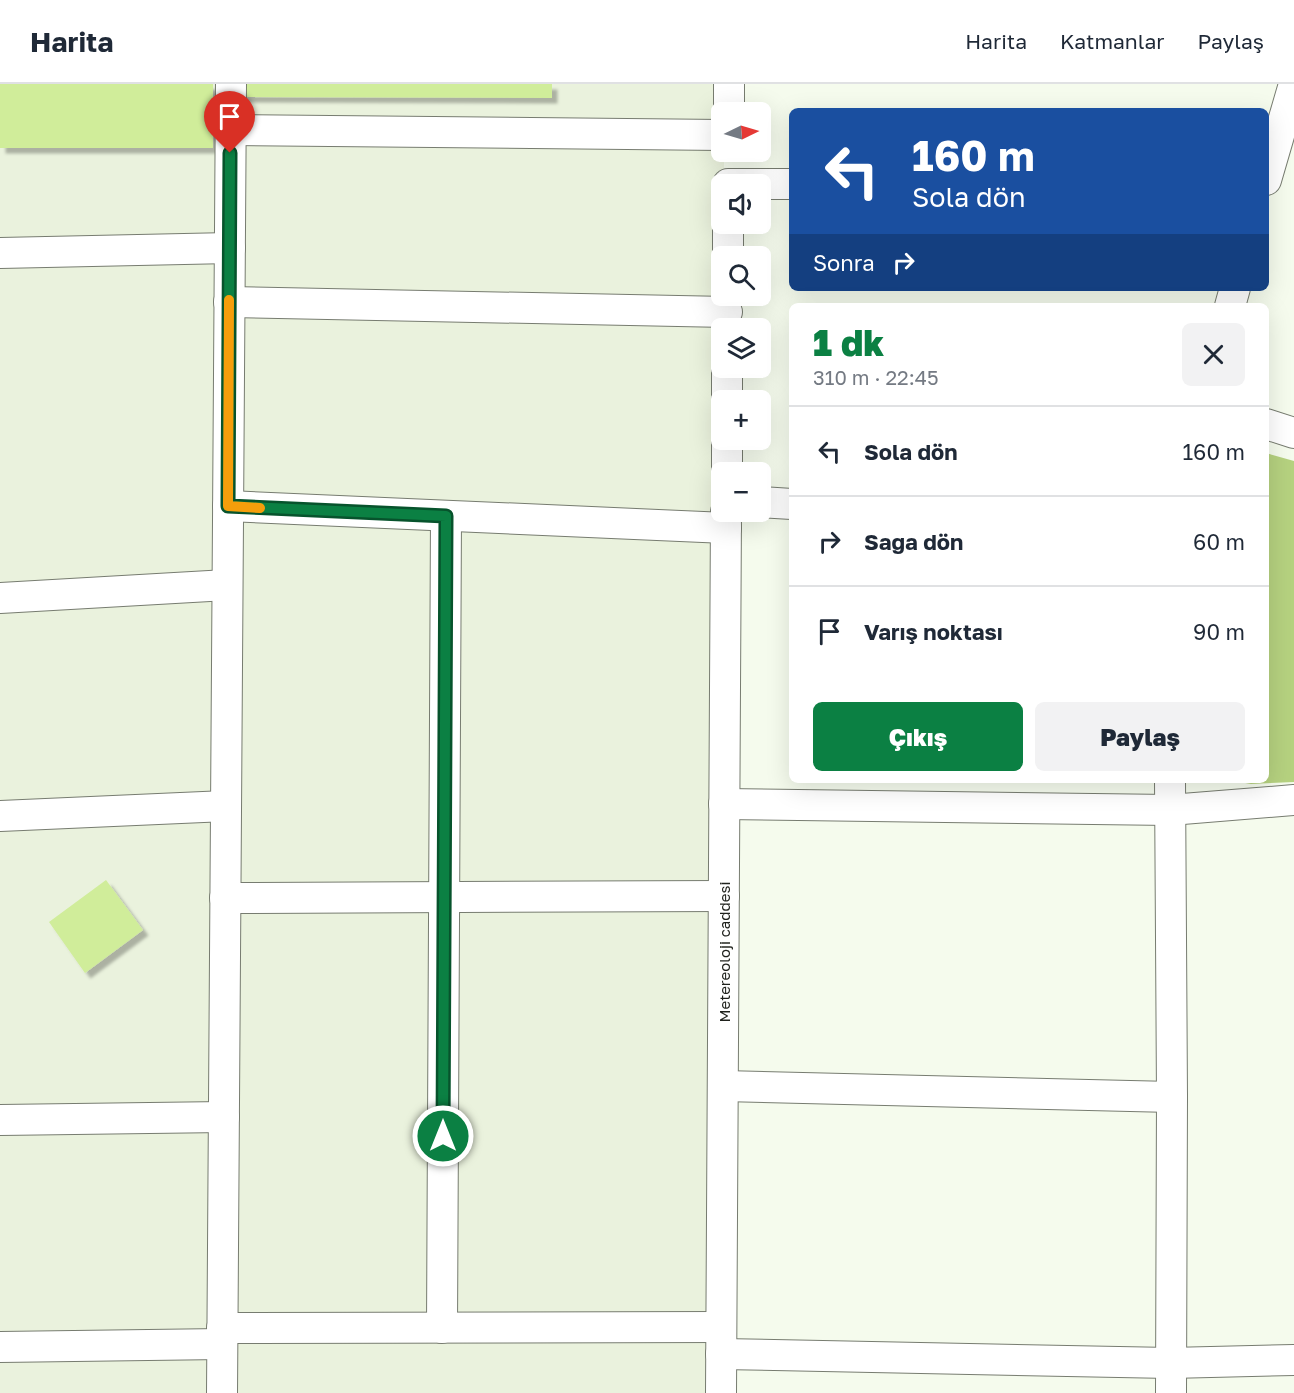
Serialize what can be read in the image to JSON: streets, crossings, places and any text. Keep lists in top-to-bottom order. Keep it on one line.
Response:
{"streets":{"street":["Metereoloji caddesi"]},"north":"right","page":{"header":"Harita","nav":["Harita","Katmanlar","Paylaş"],"map_buttons":["+","−"],"turn":["160 m","Sola dön"],"then":"Sonra","heading":["1 dk","310 m · 22:45"],"list":[{"name":"Sola dön","value":"160 m"},{"name":"Sağa dön","value":"60 m"},{"name":"Varış noktası","value":"90 m"}],"buttons":["Çıkış","Paylaş"]}}
